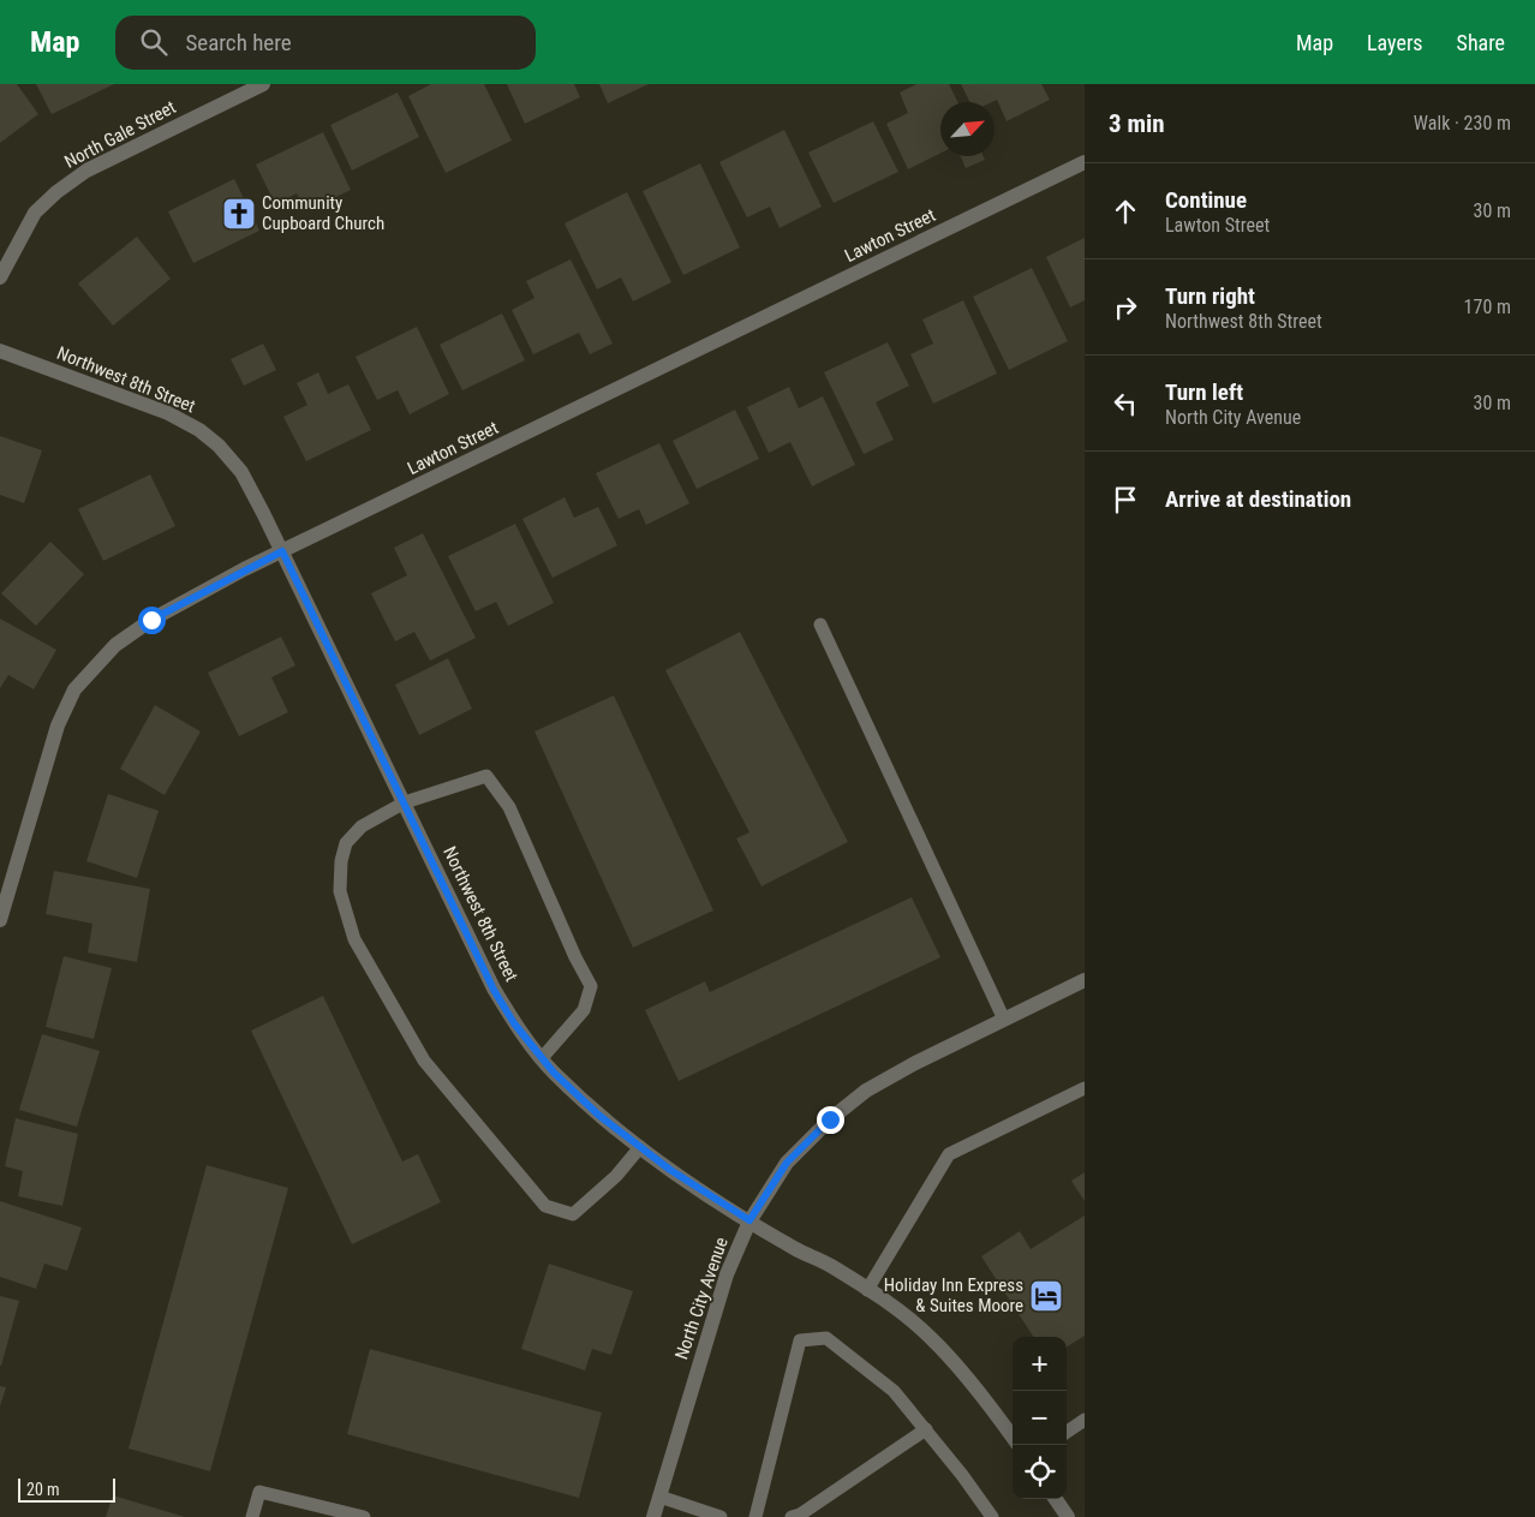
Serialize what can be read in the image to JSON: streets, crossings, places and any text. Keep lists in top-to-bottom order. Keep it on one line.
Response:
{"streets":{"street":["North Gale Street","Lawton Street","Northwest 8th Street","North City Avenue"]},"crossings":[["Lawton Street","Northwest 8th Street"],["Northwest 8th Street","North City Avenue"]],"places":{"church":["Community Cupboard Church"],"hotel":["Holiday Inn Express & Suites Moore"]},"scale_bar":"20 m","north":"top right","page":{"header":"Map","search":"Search here","nav":["Map","Layers","Share"],"heading":["3 min","Walk · 230 m"],"list":[["Continue","Lawton Street","30 m"],["Turn right","Northwest 8th Street","170 m"],["Turn left","North City Avenue","30 m"],"Arrive at destination"],"map_buttons":["+","−"],"scale":"20 m"}}
